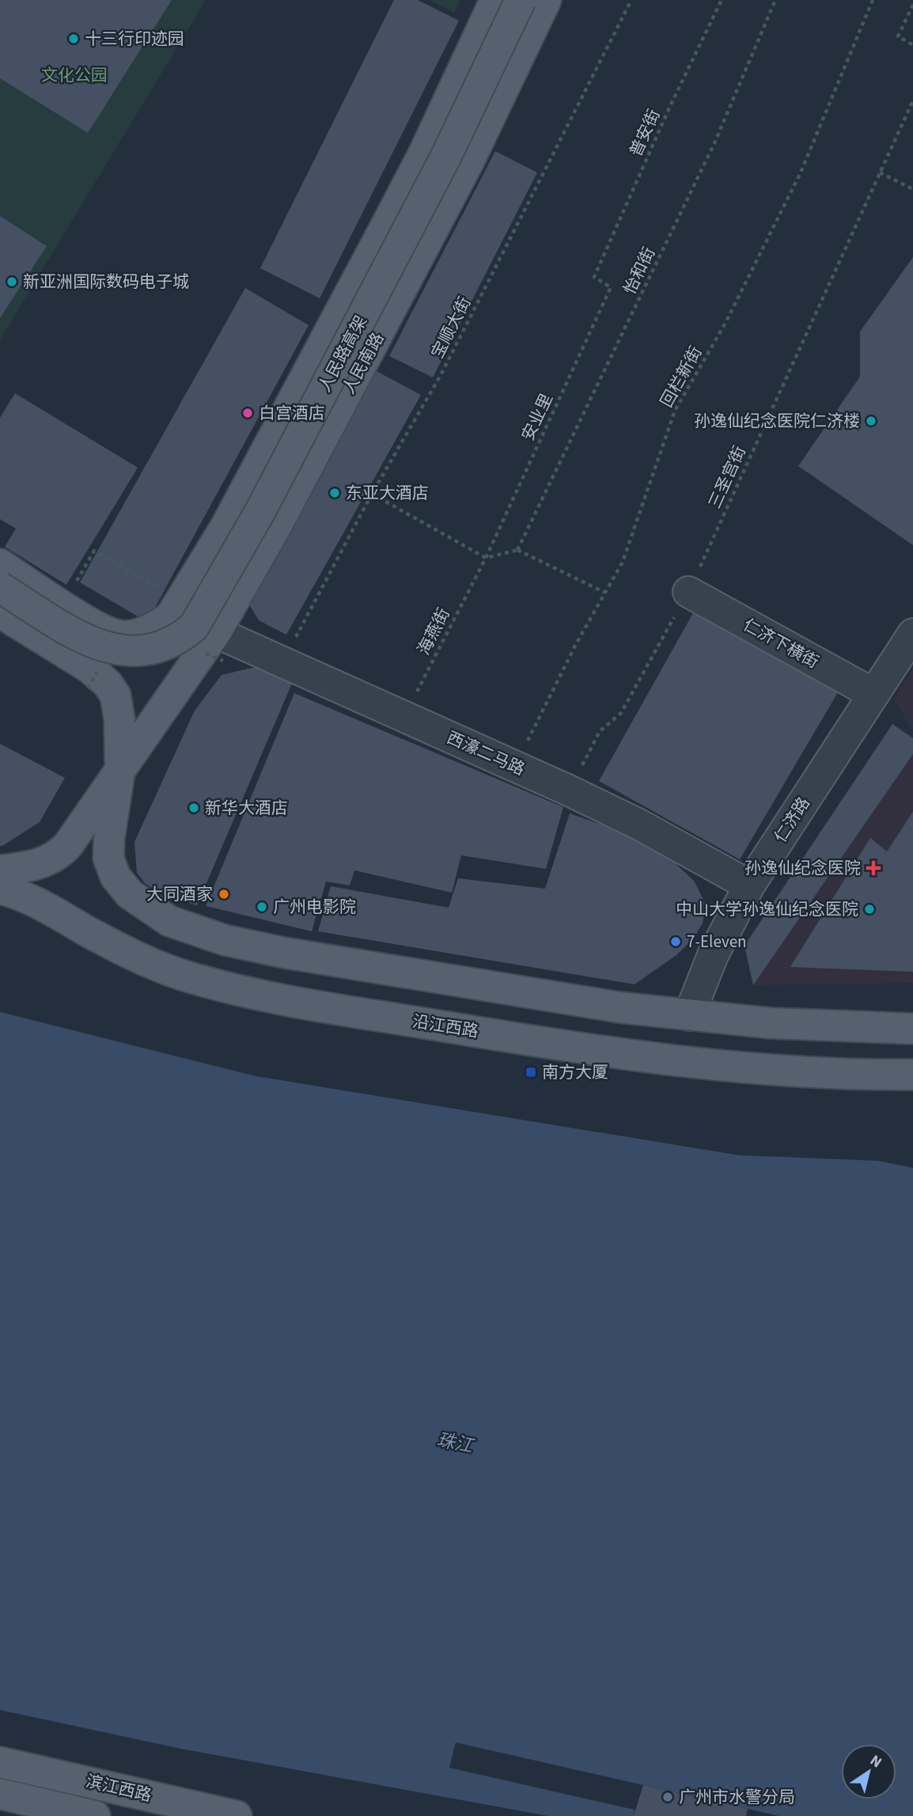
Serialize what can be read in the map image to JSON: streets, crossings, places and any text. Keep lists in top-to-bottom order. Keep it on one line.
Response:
{"streets":{"main road":["人民路高架","人民南路","沿江西路","滨江西路"],"street":["仁济下横街","西濠二马路","仁济路"],"path":["普安街","怡和街","宝顺大街","回栏新街","安业里","三圣宫街","海燕街"]},"crossings":[["普安街","安业里"],["宝顺大街","西濠二马路"],["人民南路","西濠二马路"],["回栏新街","西濠二马路"],["安业里","海燕街"],["三圣宫街","仁济下横街"],["三圣宫街","西濠二马路"],["海燕街","西濠二马路"],["仁济下横街","仁济路"],["西濠二马路","仁济路"]],"water":["珠江"],"parks":["文化公园"],"places":{"other":["十三行印迹园","新亚洲国际数码电子城","白宫酒店","孙逸仙纪念医院仁济楼","东亚大酒店","新华大酒店","大同酒家","广州电影院","中山大学孙逸仙纪念医院","7-Eleven","广州市水警分局"],"health":["孙逸仙纪念医院"],"transit":["南方大厦"]},"north":"top right"}
